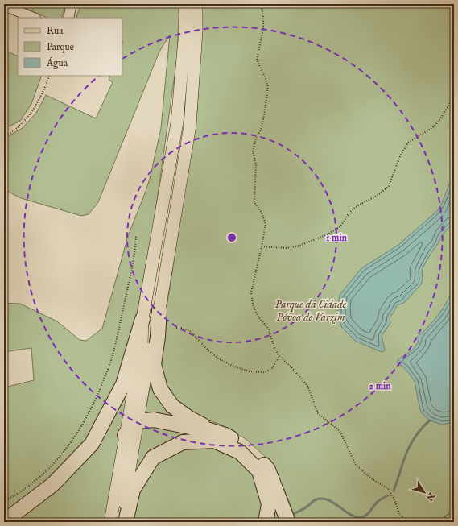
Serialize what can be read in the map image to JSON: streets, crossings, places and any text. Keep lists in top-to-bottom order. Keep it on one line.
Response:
{"parks":["Parque da Cidade Póvoa de Varzim"],"legend":["Rua","Parque","Água"],"north":"bottom right","rings":["1 min","2 min"]}
